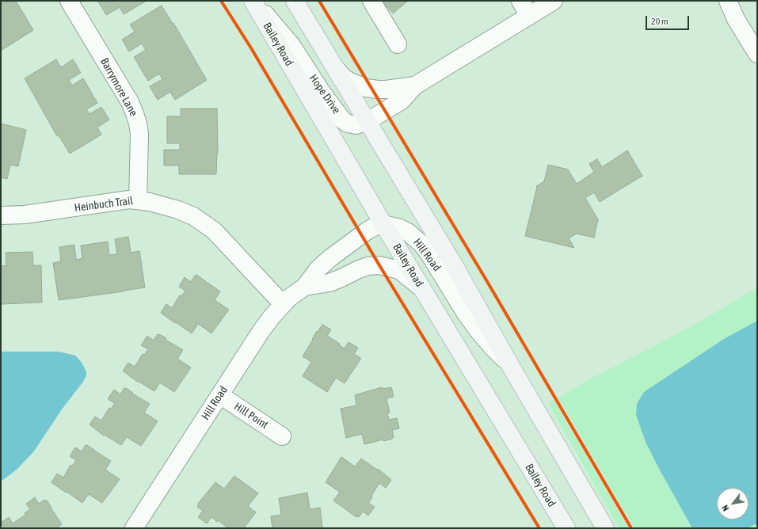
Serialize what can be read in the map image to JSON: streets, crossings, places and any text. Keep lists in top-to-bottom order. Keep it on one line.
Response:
{"streets":{"main road":["Bailey Road"],"street":["Barrymore Lane","Hope Drive","Heinbuch Trail","Hill Road","Hill Point"]},"crossings":[["Bailey Road","Hope Drive"],["Bailey Road","Hill Road"],["Barrymore Lane","Heinbuch Trail"],["Heinbuch Trail","Hill Road"],["Hill Road","Hill Point"]],"scale_bar":"20 m","north":"bottom left"}
